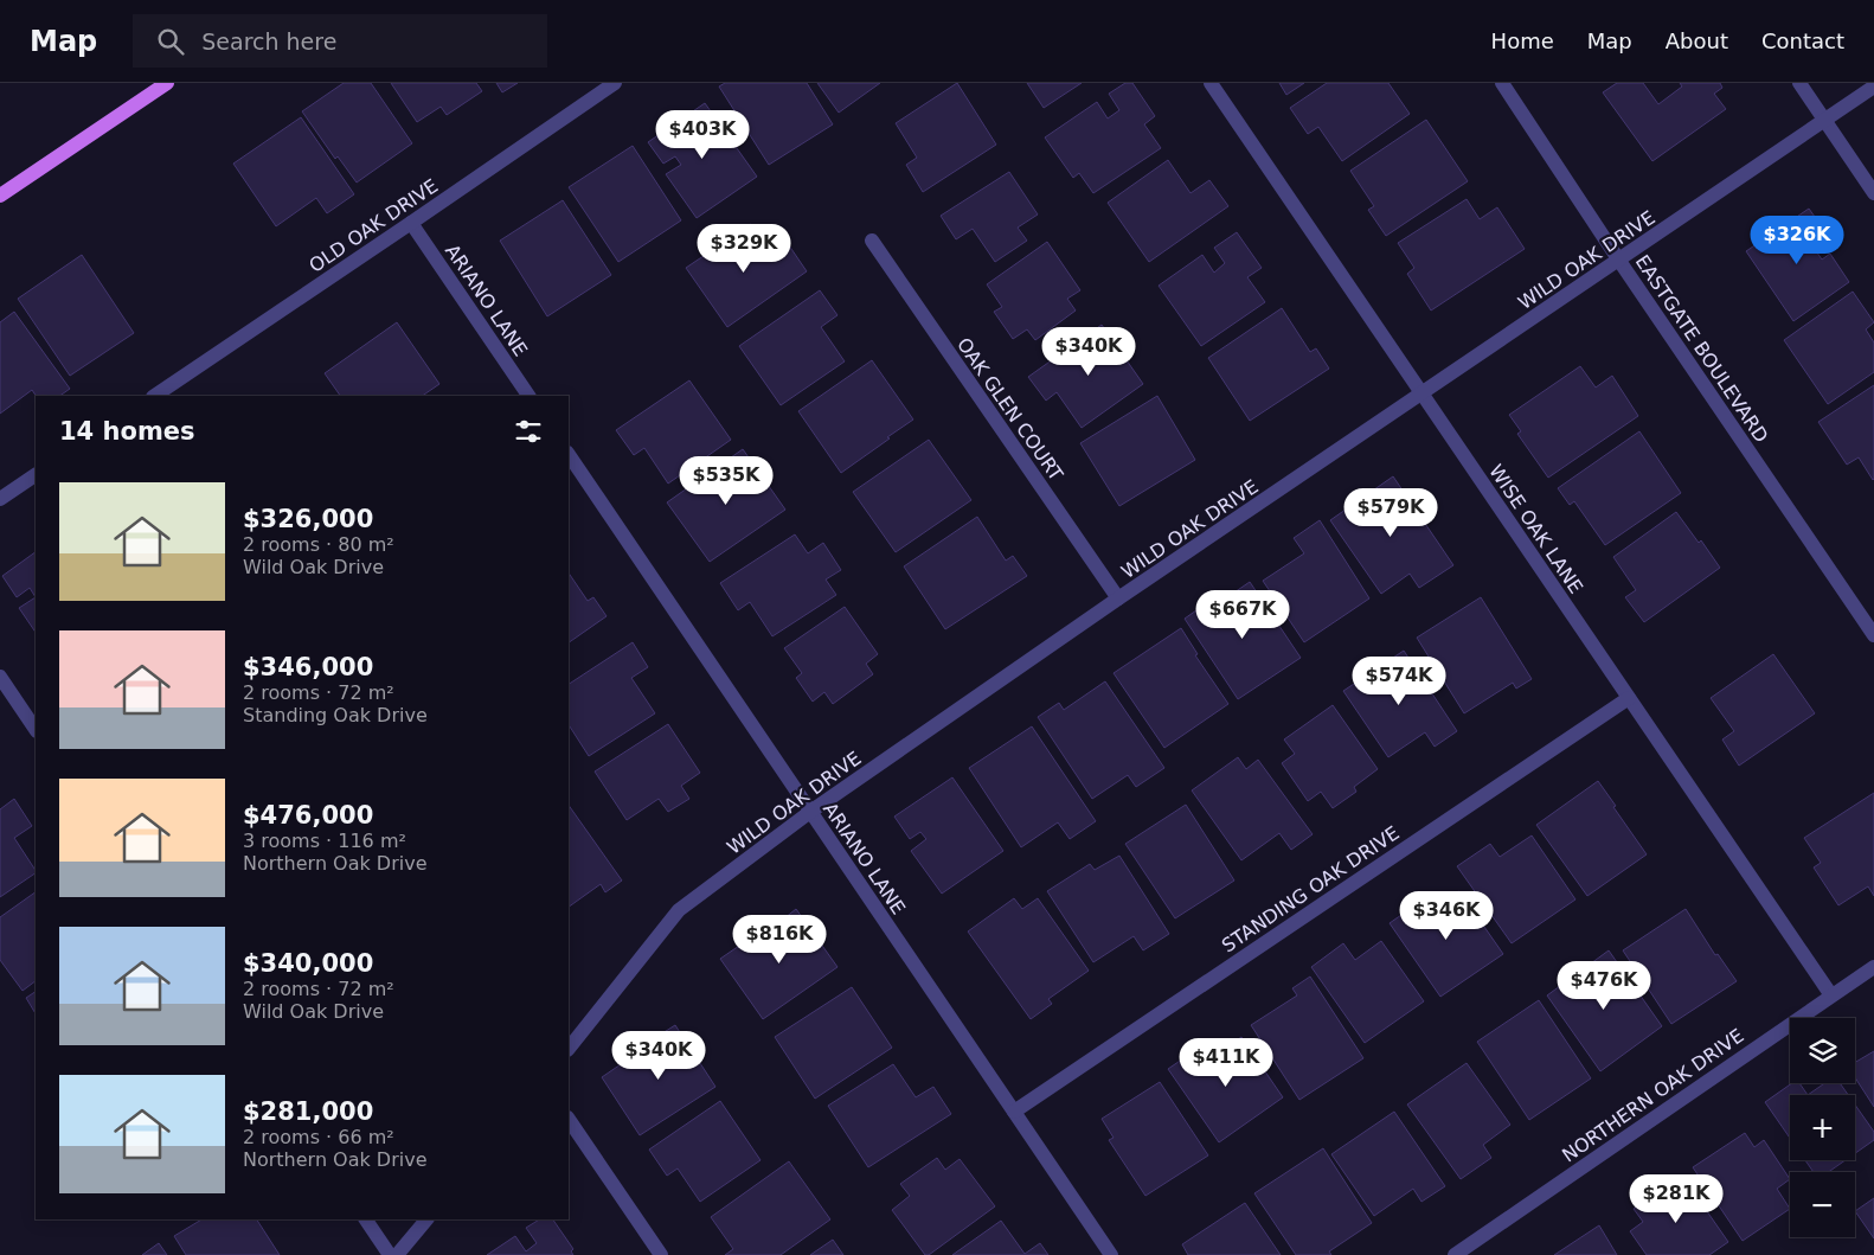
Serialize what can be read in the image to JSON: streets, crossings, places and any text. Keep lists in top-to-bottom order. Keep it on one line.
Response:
{"streets":{"street":["OLD OAK DRIVE","WILD OAK DRIVE","ARIANO LANE","EASTGATE BOULEVARD","OAK GLEN COURT","WISE OAK LANE","STANDING OAK DRIVE","NORTHERN OAK DRIVE"]},"crossings":[["OLD OAK DRIVE","ARIANO LANE"],["WILD OAK DRIVE","ARIANO LANE"],["WILD OAK DRIVE","EASTGATE BOULEVARD"],["WILD OAK DRIVE","OAK GLEN COURT"],["WILD OAK DRIVE","WISE OAK LANE"],["ARIANO LANE","STANDING OAK DRIVE"],["WISE OAK LANE","STANDING OAK DRIVE"],["WISE OAK LANE","NORTHERN OAK DRIVE"]],"page":{"header":"Map","search":"Search here","nav":["Home","Map","About","Contact"],"price":["$403K","$326K","$329K","$340K","$535K","$579K","$667K","$574K","$346K","$816K","$476K","$340K","$411K","$281K"],"heading":"14 homes","list":[{"name":"$326,000","note":"2 rooms · 80 m² · Wild Oak Drive"},{"name":"$346,000","note":"2 rooms · 72 m² · Standing Oak Drive"},{"name":"$476,000","note":"3 rooms · 116 m² · Northern Oak Drive"},{"name":"$340,000","note":"2 rooms · 72 m² · Wild Oak Drive"},{"name":"$281,000","note":"2 rooms · 66 m² · Northern Oak Drive"}],"map_buttons":["+","−"]}}
